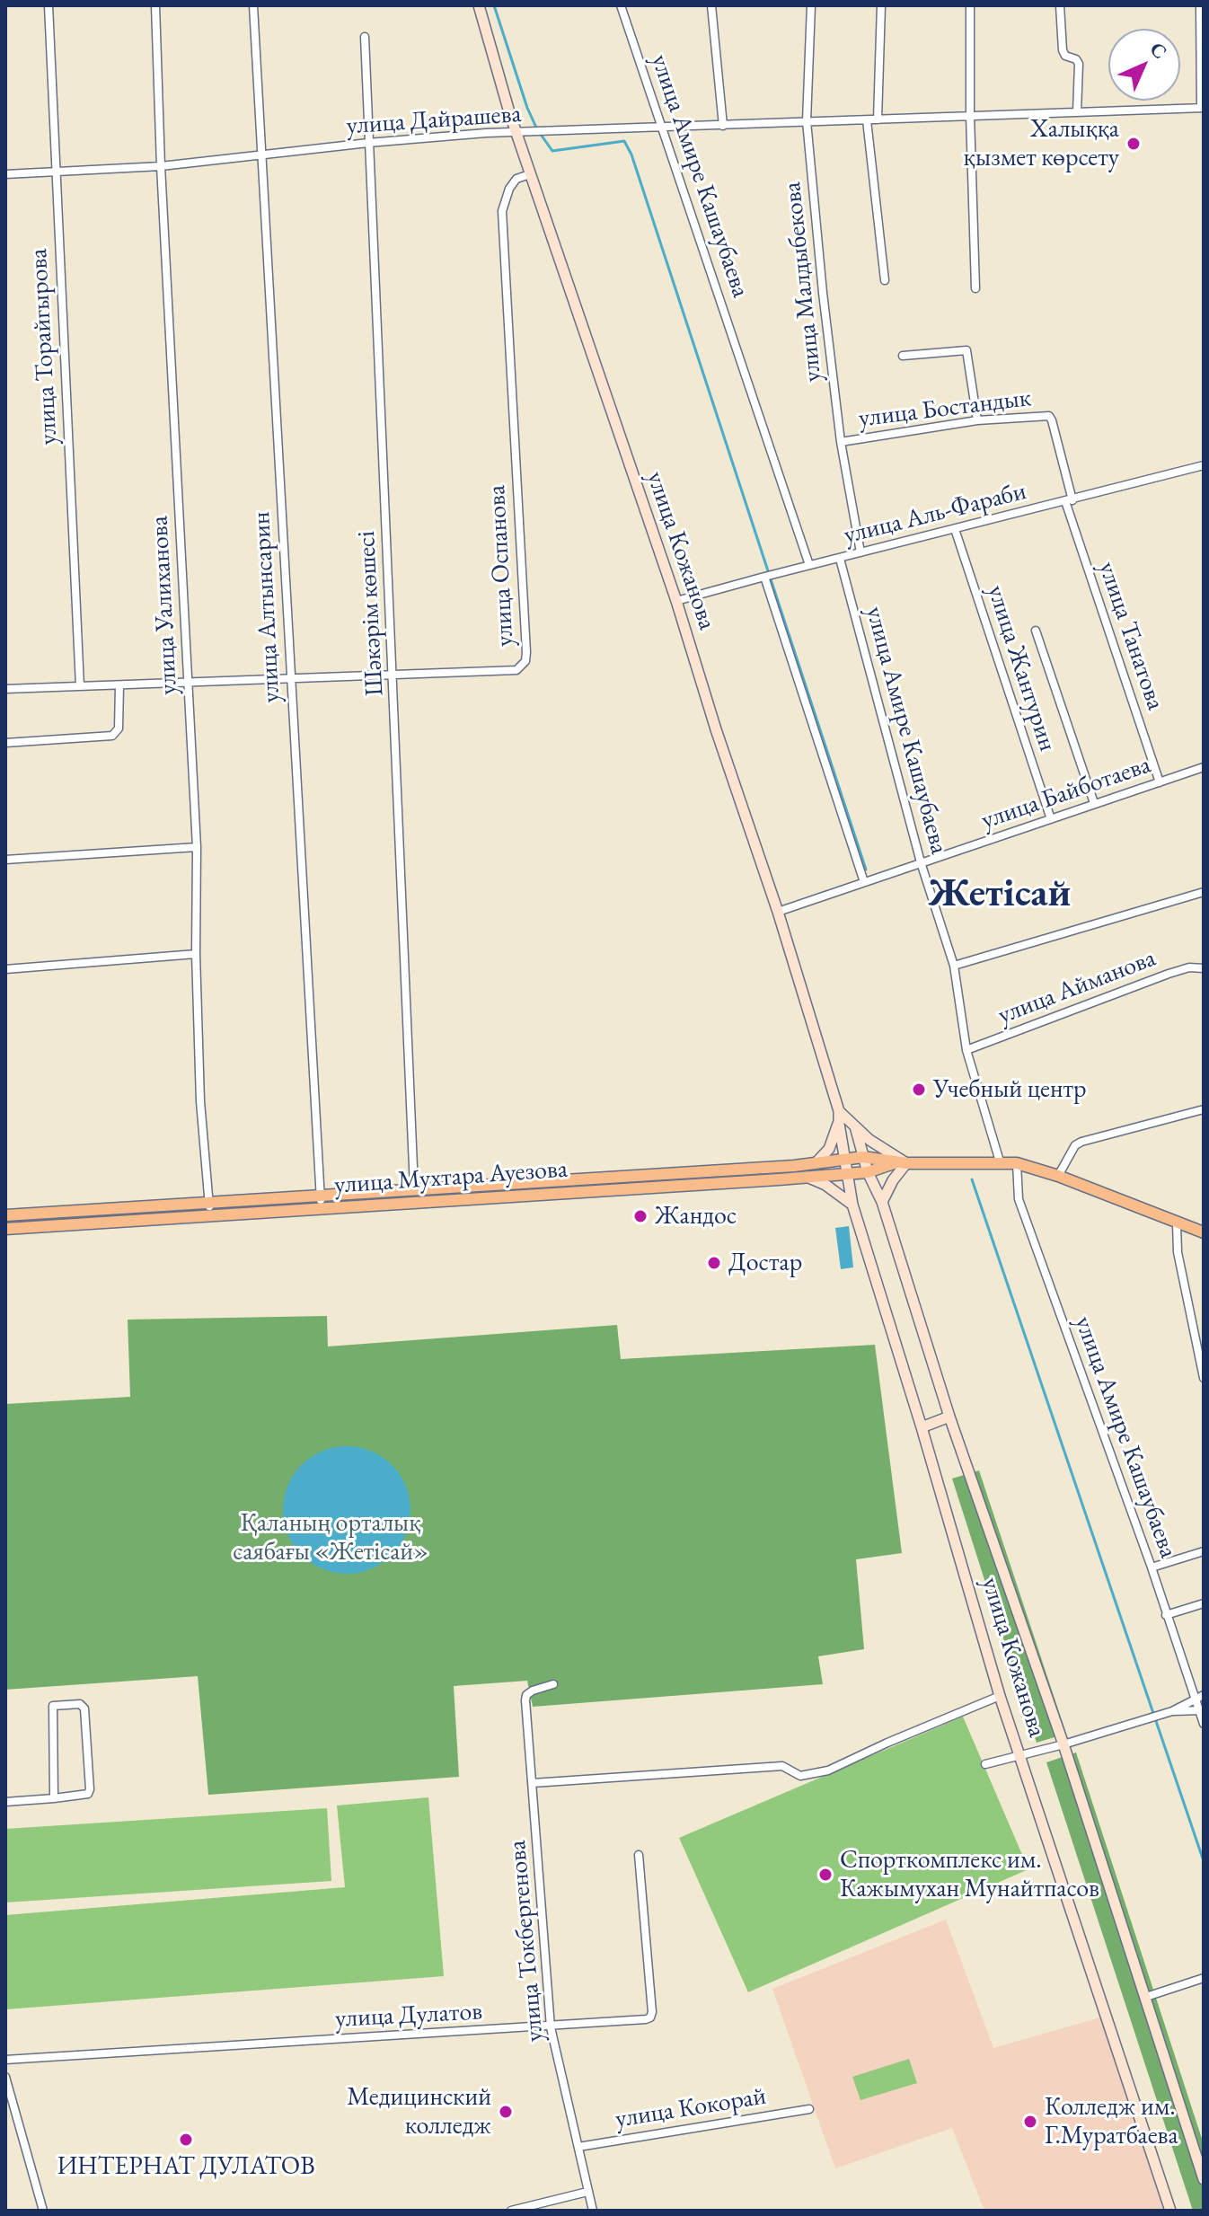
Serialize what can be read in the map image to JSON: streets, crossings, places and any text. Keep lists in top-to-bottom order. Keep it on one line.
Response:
{"streets":{"main road":["улица Мухтара Ауезова"],"street":["улица Дайрашева","улица Амире Кашаубаева","улица Малдыбекова","улица Торайгырова","улица Бостандык","улица Аль-Фараби","улица Кожанова","улица Оспанова","улица Уалиханова","улица Алтынсарин","Шәкәрім көшесі","улица Танатова","улица Жантурин","улица Байботаева","улица Айманова","улица Токбергенова","улица Дулатов","улица Кокорай"]},"crossings":[["улица Дайрашева","улица Амире Кашаубаева"],["улица Дайрашева","улица Малдыбекова"],["улица Дайрашева","улица Торайгырова"],["улица Дайрашева","улица Кожанова"],["улица Дайрашева","улица Уалиханова"],["улица Дайрашева","улица Алтынсарин"],["улица Дайрашева","Шәкәрім көшесі"],["улица Амире Кашаубаева","улица Аль-Фараби"],["улица Амире Кашаубаева","улица Байботаева"],["улица Амире Кашаубаева","улица Айманова"],["улица Амире Кашаубаева","улица Мухтара Ауезова"],["улица Малдыбекова","улица Бостандык"],["улица Малдыбекова","улица Аль-Фараби"],["улица Торайгырова","улица Оспанова"],["улица Бостандык","улица Танатова"],["улица Аль-Фараби","улица Кожанова"],["улица Аль-Фараби","улица Танатова"],["улица Аль-Фараби","улица Жантурин"],["улица Кожанова","улица Оспанова"],["улица Кожанова","улица Байботаева"],["улица Кожанова","улица Мухтара Ауезова"],["улица Оспанова","улица Уалиханова"],["улица Оспанова","улица Алтынсарин"],["улица Оспанова","Шәкәрім көшесі"],["улица Уалиханова","улица Мухтара Ауезова"],["улица Алтынсарин","улица Мухтара Ауезова"],["Шәкәрім көшесі","улица Мухтара Ауезова"],["улица Танатова","улица Байботаева"],["улица Жантурин","улица Байботаева"],["улица Токбергенова","улица Дулатов"],["улица Токбергенова","улица Кокорай"]],"districts":["Жетісай"],"parks":["Қаланың орталық саябағы «Жетісай»"],"places":["Халыққа қызмет көрсету","Учебный центр","Жандос","Достар","Спорткомплекс им. Кажымухан Мунайтпасов","Медицинский колледж","Колледж им. Г.Муратбаева","ИНТЕРНАТ ДУЛАТОВ"],"north":"top right"}
